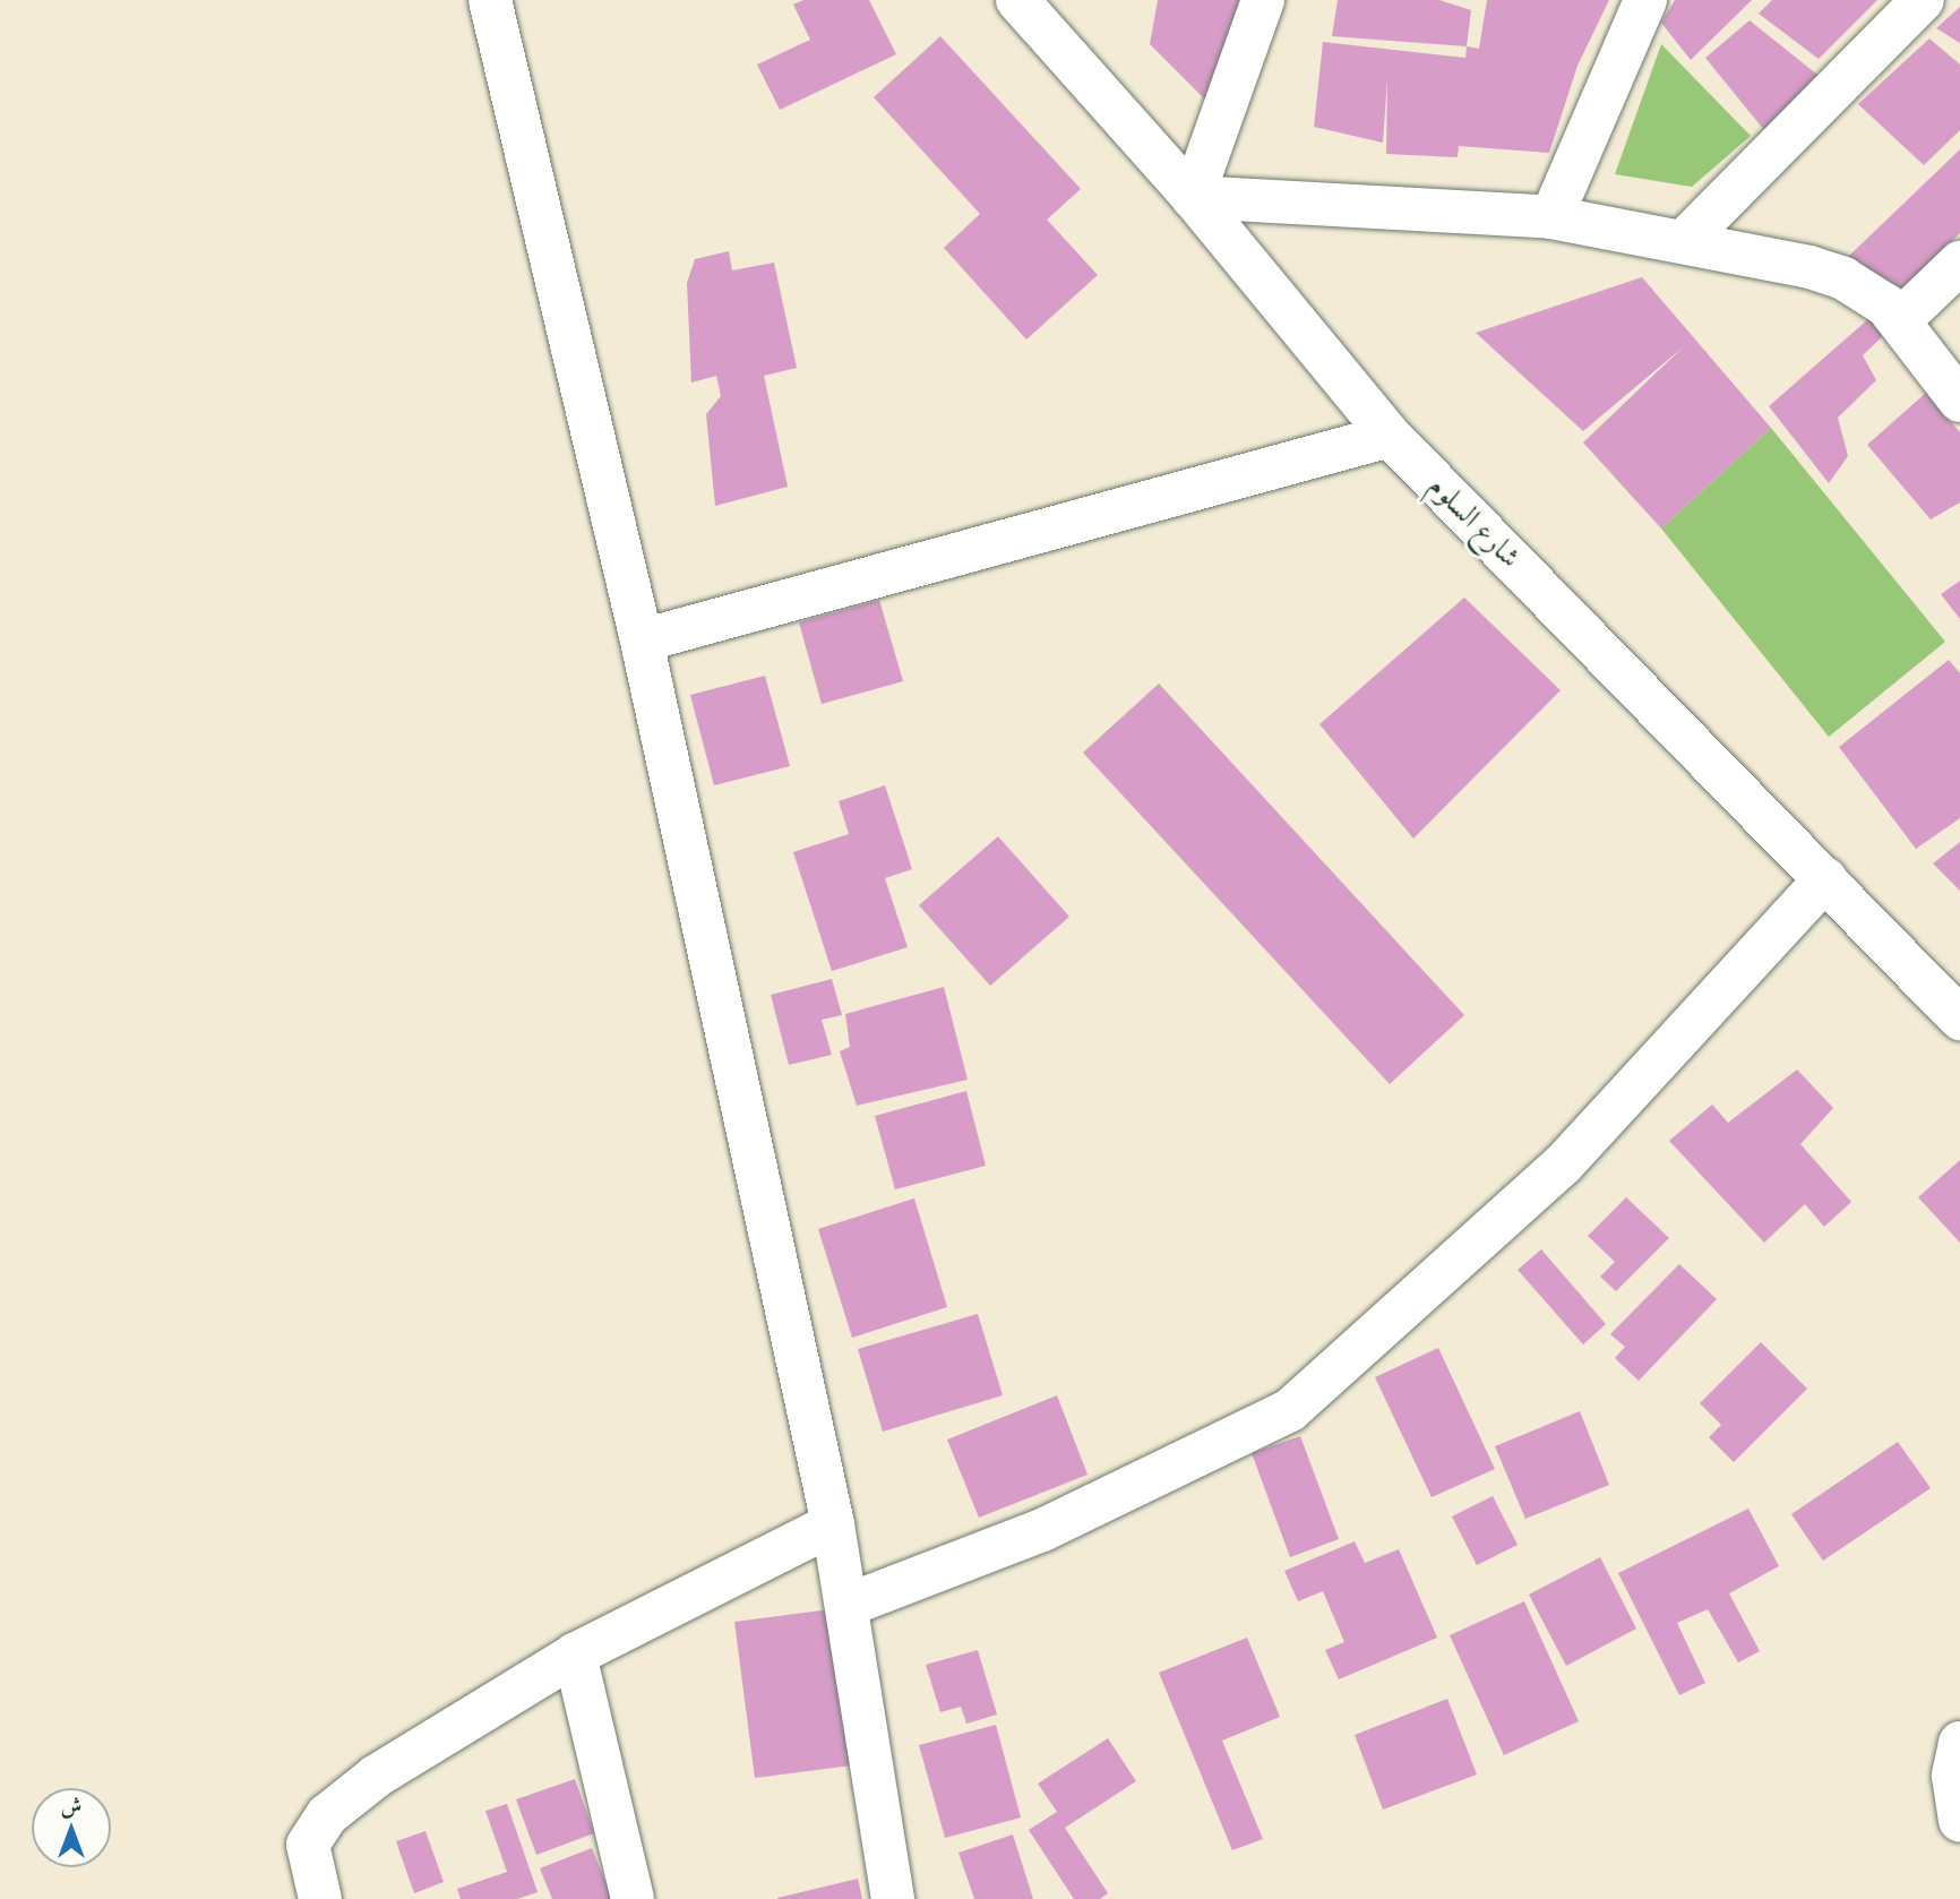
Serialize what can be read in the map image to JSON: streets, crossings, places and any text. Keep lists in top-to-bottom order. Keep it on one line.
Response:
{"streets":{"street":["شارع السلوم"]},"north":"top"}
